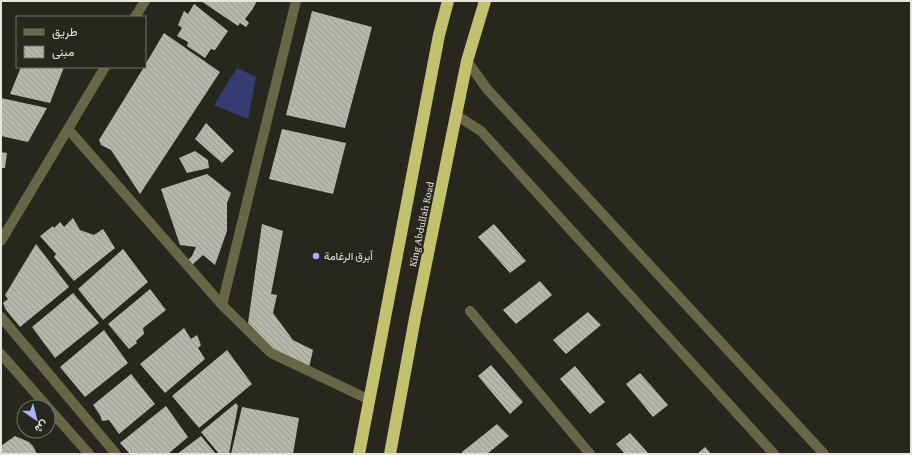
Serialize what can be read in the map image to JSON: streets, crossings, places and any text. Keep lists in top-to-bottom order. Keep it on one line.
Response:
{"streets":{"highway":["King Abdullah Road"]},"places":["أبرق الرغامة"],"legend":["طريق","مبنى"],"north":"bottom right"}
